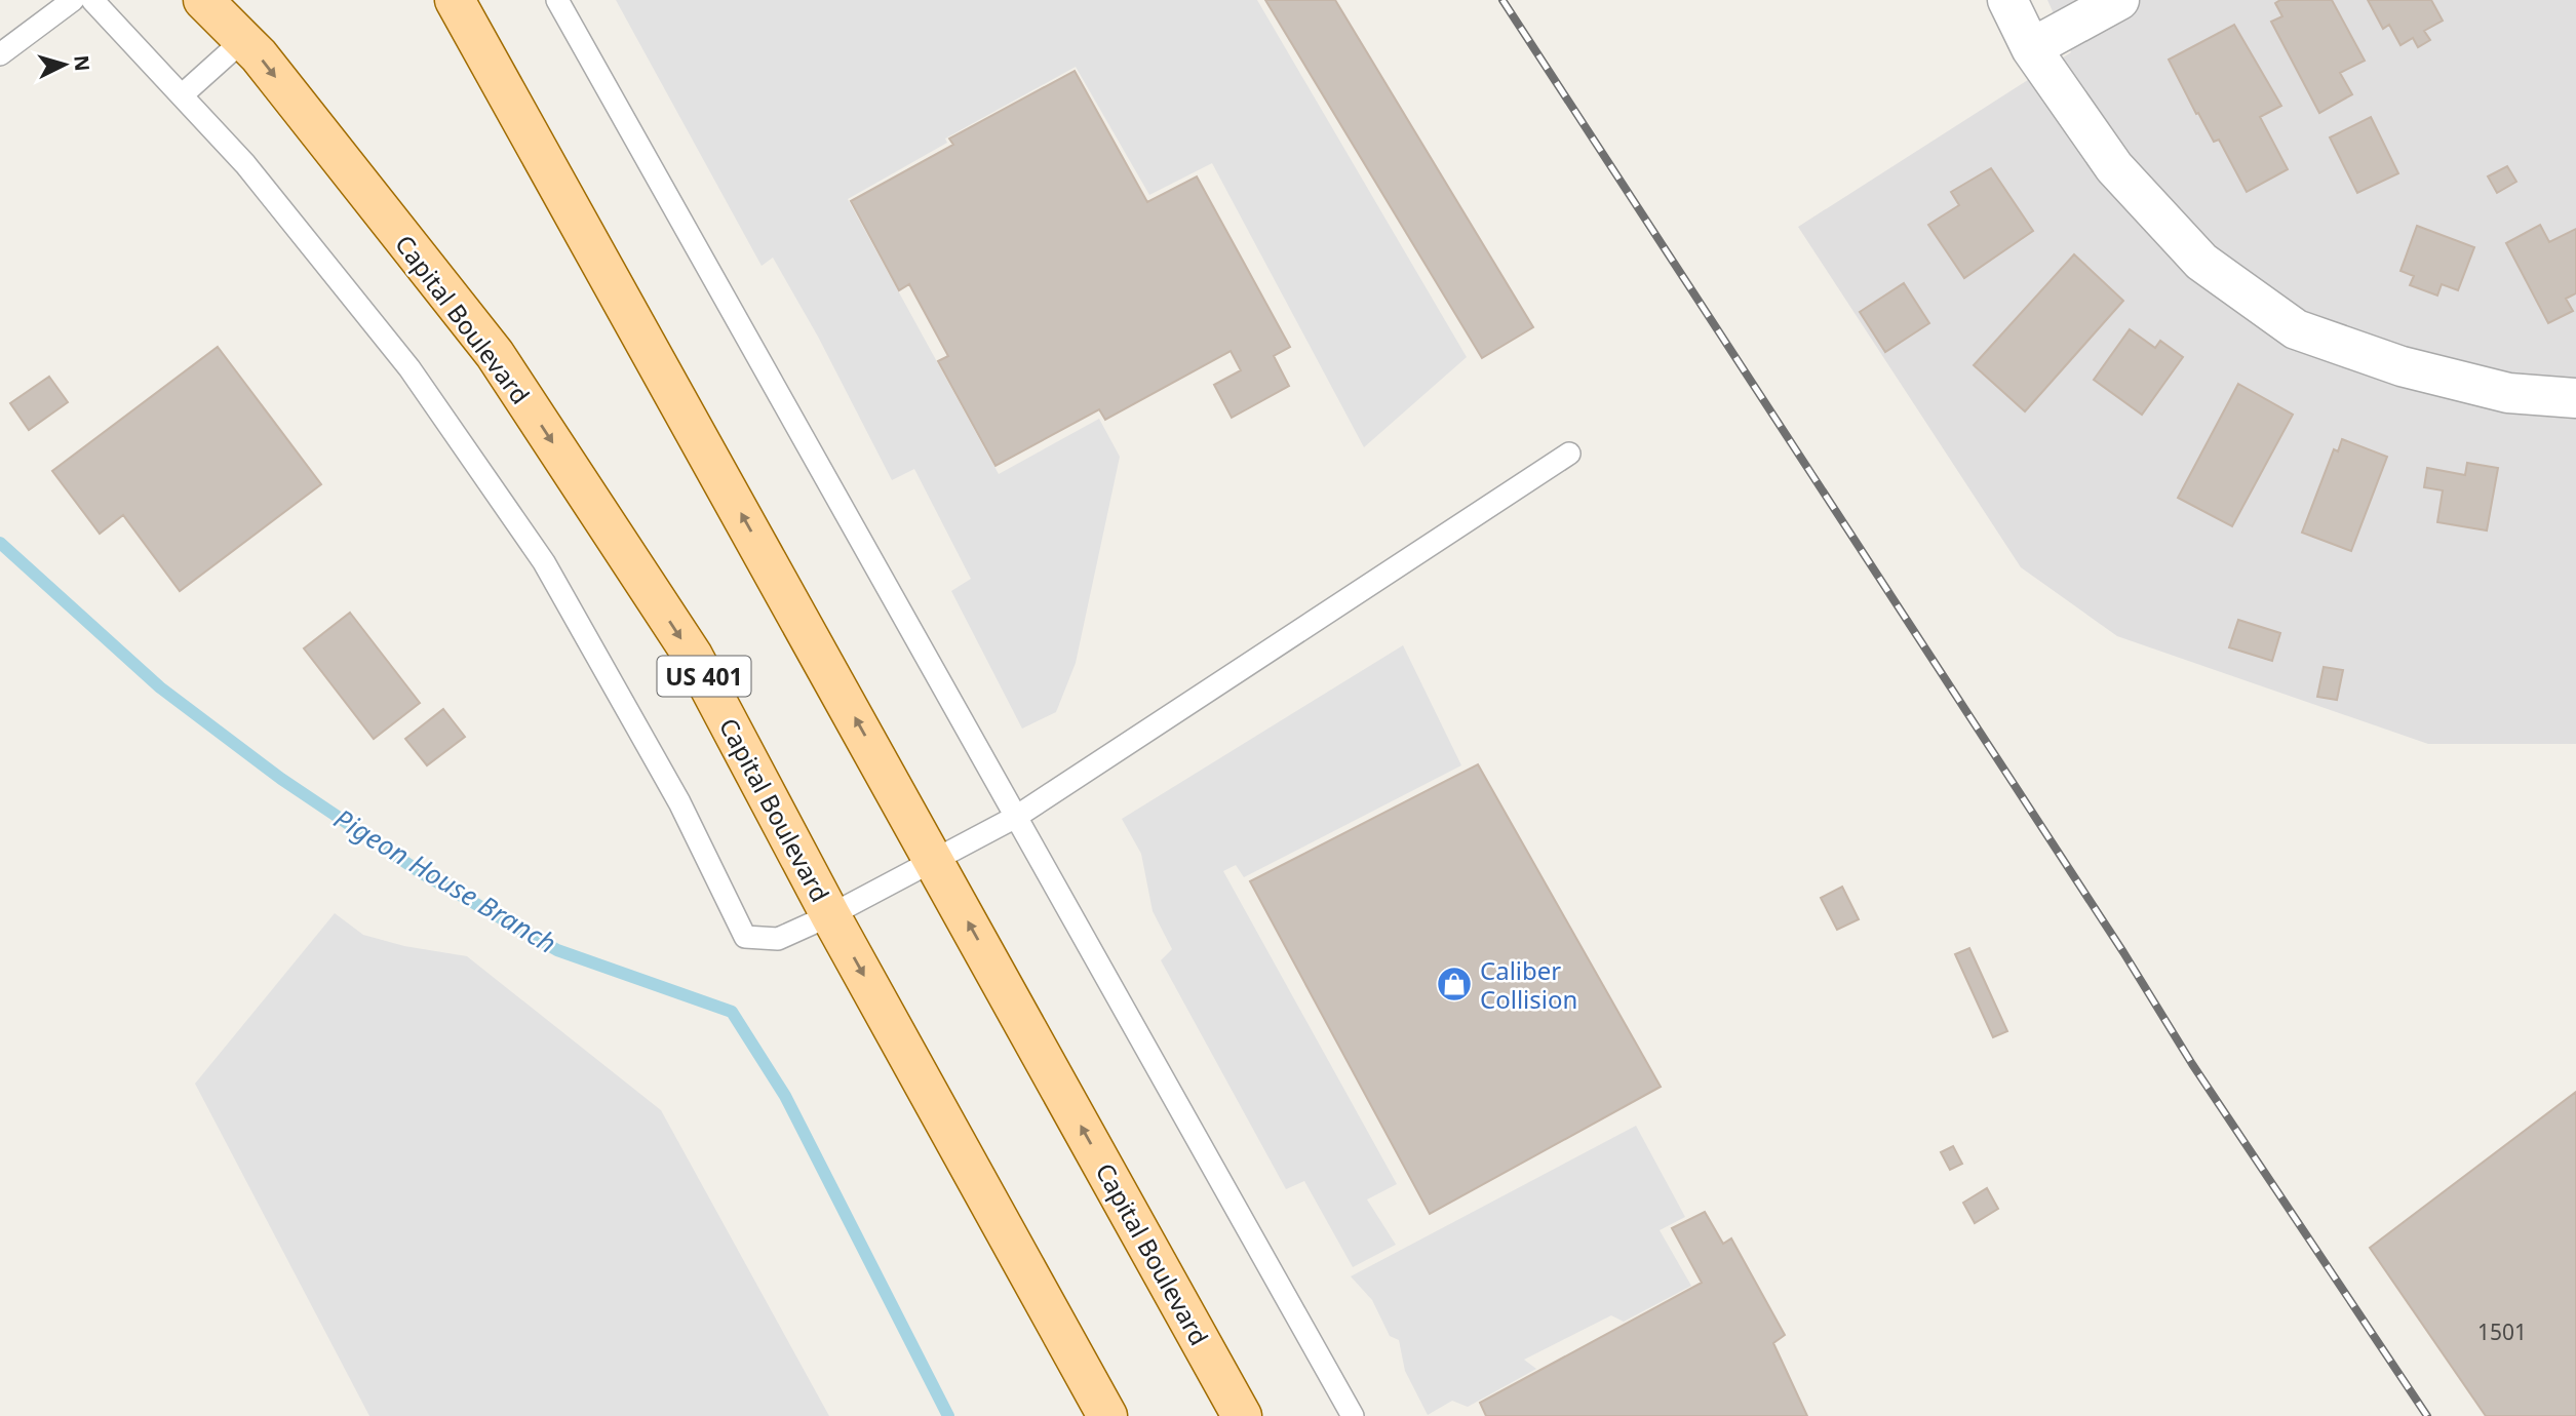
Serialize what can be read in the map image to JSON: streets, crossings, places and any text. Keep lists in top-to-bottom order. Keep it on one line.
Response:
{"streets":{"main road":["Capital Boulevard","US 401"]},"water":["Pigeon House Branch"],"places":{"shop":["Caliber Collision"]},"house_numbers":["1501"],"north":"right"}
